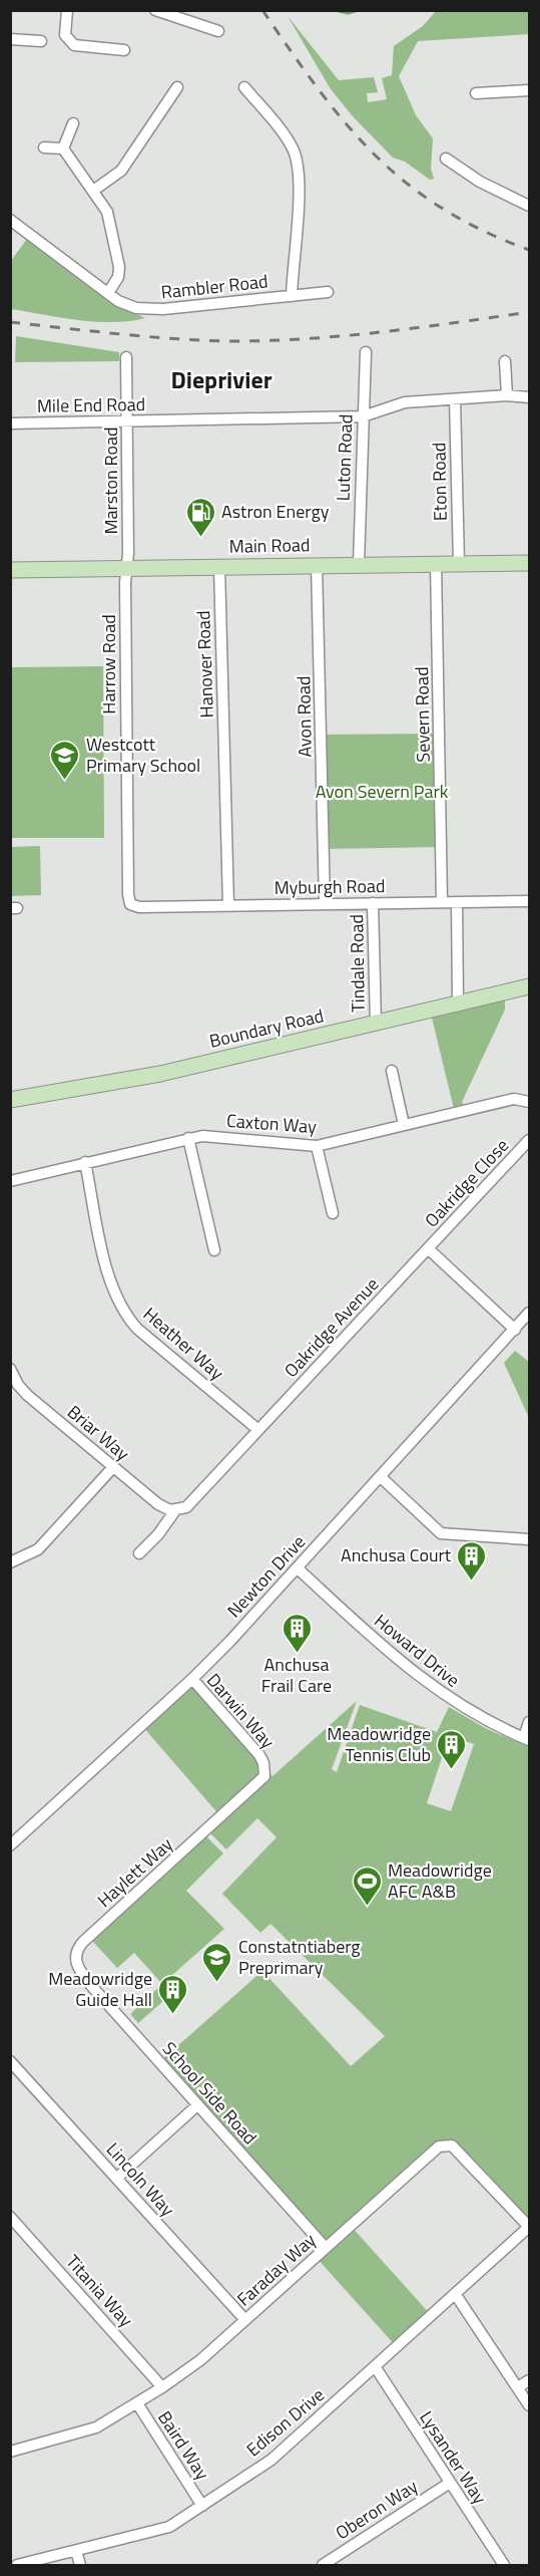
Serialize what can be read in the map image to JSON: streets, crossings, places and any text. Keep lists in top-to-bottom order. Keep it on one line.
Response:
{"streets":{"street":["Rambler Road","Mile End Road","Luton Road","Marston Road","Eton Road","Main Road","Harrow Road","Hanover Road","Severn Road","Avon Road","Myburgh Road","Tindale Road","Boundary Road","Caxton Way","Oakridge Close","Oakridge Avenue","Heather Way","Briar Way","Newton Drive","Howard Drive","Darwin Way","Haylett Way","School Side Road","Lincoln Way","Faraday Way","Titania Way","Edison Drive","Baird Way","Lysander Way","Oberon Way"]},"crossings":[["Mile End Road","Luton Road"],["Mile End Road","Marston Road"],["Mile End Road","Eton Road"],["Luton Road","Main Road"],["Marston Road","Main Road"],["Marston Road","Harrow Road"],["Eton Road","Main Road"],["Main Road","Harrow Road"],["Main Road","Hanover Road"],["Main Road","Severn Road"],["Main Road","Avon Road"],["Harrow Road","Myburgh Road"],["Hanover Road","Myburgh Road"],["Severn Road","Myburgh Road"],["Avon Road","Myburgh Road"],["Myburgh Road","Tindale Road"],["Tindale Road","Boundary Road"],["Caxton Way","Heather Way"],["Oakridge Close","Oakridge Avenue"],["Oakridge Avenue","Heather Way"],["Oakridge Avenue","Briar Way"],["Newton Drive","Howard Drive"],["Newton Drive","Darwin Way"],["Darwin Way","Haylett Way"],["Haylett Way","School Side Road"],["School Side Road","Faraday Way"],["Lincoln Way","Faraday Way"],["Faraday Way","Titania Way"],["Faraday Way","Edison Drive"],["Faraday Way","Baird Way"],["Edison Drive","Baird Way"],["Edison Drive","Lysander Way"],["Lysander Way","Oberon Way"]],"districts":["Dieprivier"],"parks":["Avon Severn Park"],"places":{"fuel station":["Astron Energy"],"school or university":["Westcott Primary School","Constatntiaberg Preprimary"],"building":["Anchusa Court","Anchusa Frail Care","Meadowridge Tennis Club","Meadowridge Guide Hall"],"sports":["Meadowridge AFC A&B"]}}
